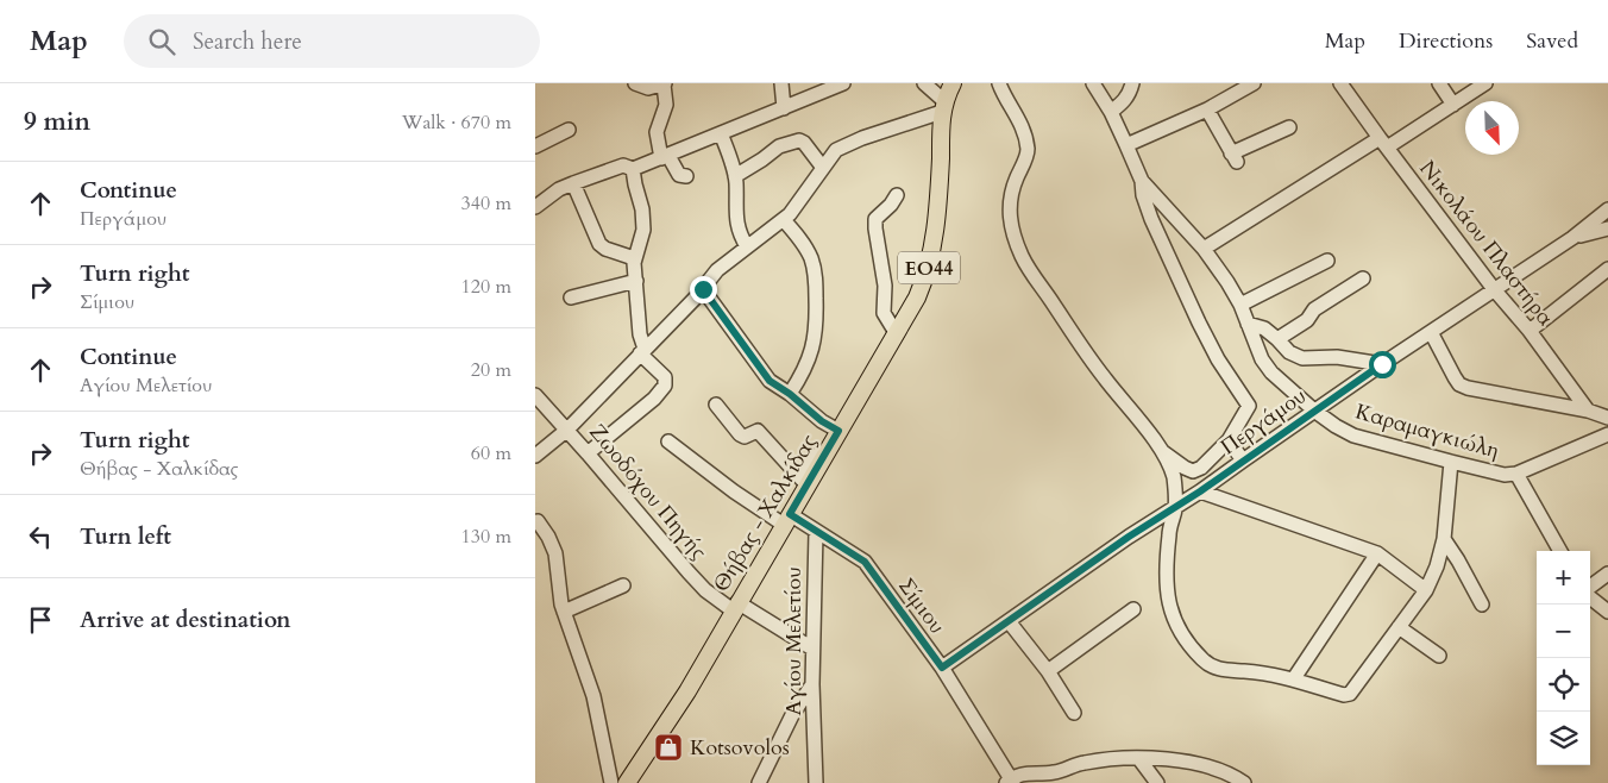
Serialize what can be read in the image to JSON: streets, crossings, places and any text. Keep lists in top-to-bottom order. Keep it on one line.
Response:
{"streets":{"main road":["ΕΟ44","Θήβας - Χαλκίδας"],"street":["Νικολάου Πλαστήρα","Περγάμου","Καραμαγκιώλη","Ζωοδόχου Πηγής","Σίμιου","Αγίου Μελετίου"]},"crossings":[["Νικολάου Πλαστήρα","Περγάμου"],["Περγάμου","Καραμαγκιώλη"],["Περγάμου","Σίμιου"],["Ζωοδόχου Πηγής","Θήβας - Χαλκίδας"],["Ζωοδόχου Πηγής","Αγίου Μελετίου"],["Σίμιου","Αγίου Μελετίου"]],"places":{"shop":["Kotsovolos"]},"north":"bottom right","page":{"header":"Map","search":"Search here","nav":["Map","Directions","Saved"],"heading":["9 min","Walk · 670 m"],"list":[["Continue","Περγάμου","340 m"],["Turn right","Σίμιου","120 m"],["Continue","Αγίου Μελετίου","20 m"],["Turn right","Θήβας - Χαλκίδας","60 m"],["Turn left","130 m"],"Arrive at destination"],"map_buttons":["+","−"]}}
